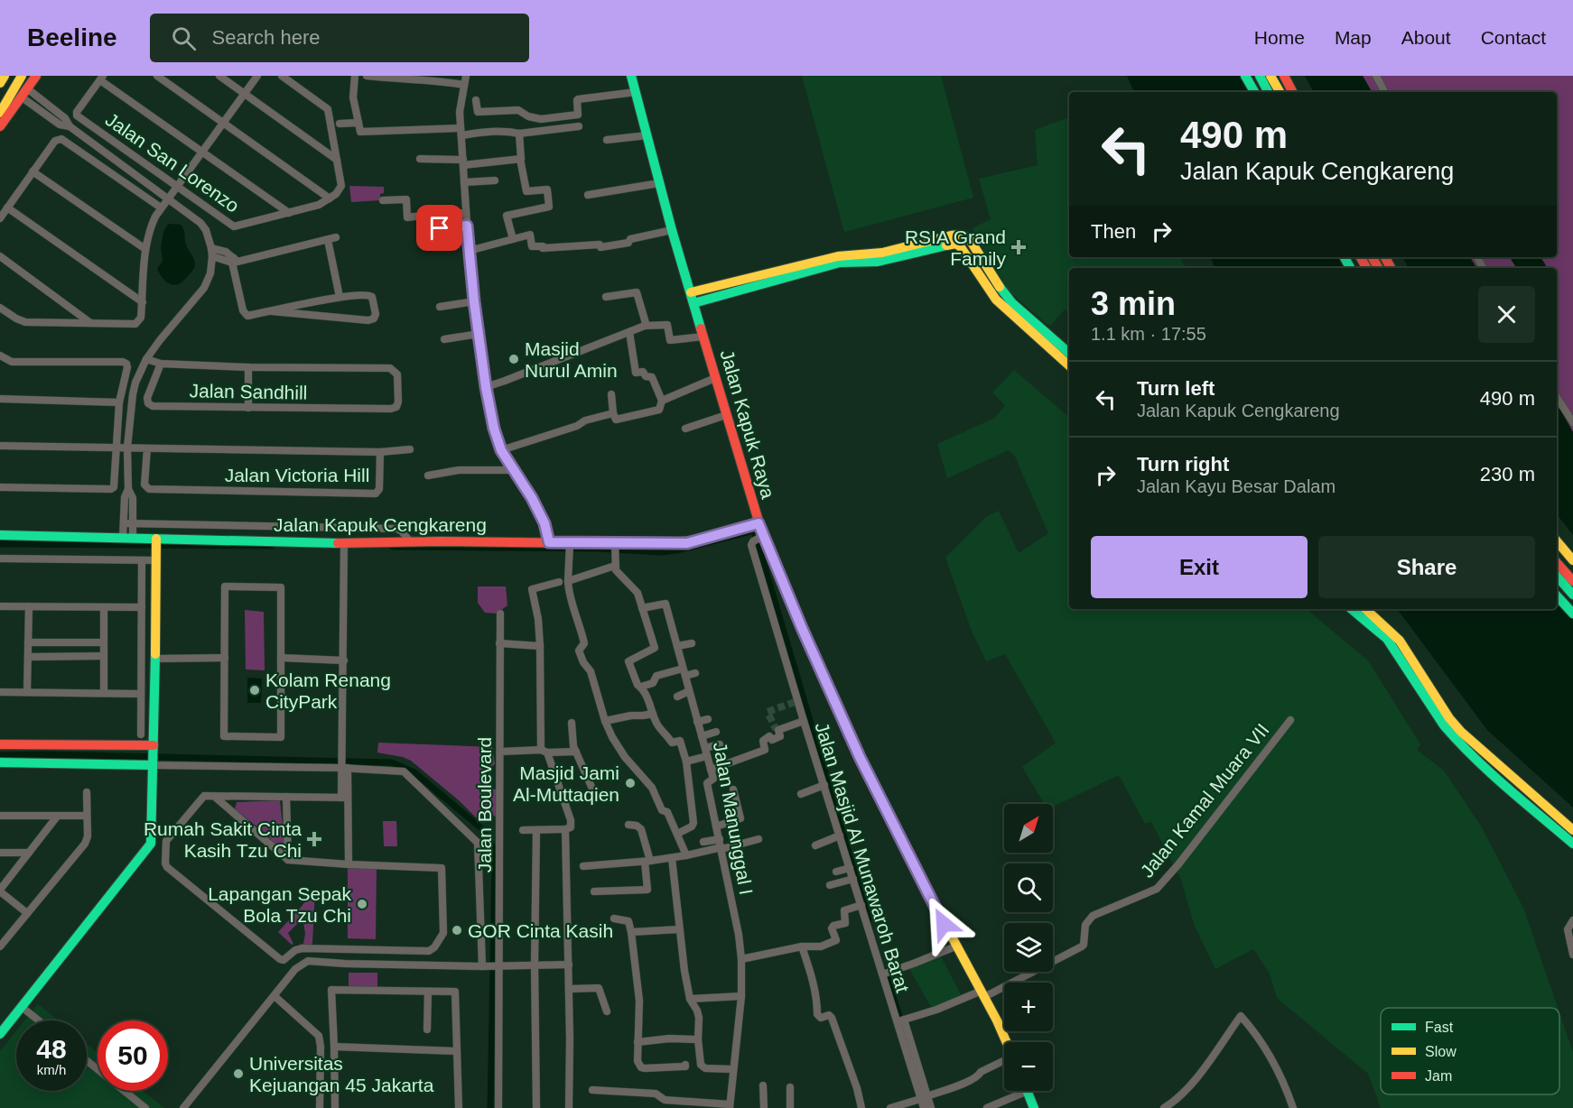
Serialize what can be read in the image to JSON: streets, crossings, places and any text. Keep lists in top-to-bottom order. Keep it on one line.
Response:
{"streets":{"main road":["Jalan Kapuk Raya","Jalan Kapuk Cengkareng"],"street":["Jalan San Lorenzo","Jalan Sandhill","Jalan Victoria Hill","Jalan Kamal Muara VII","Jalan Boulevard","Jalan Manunggal I","Jalan Masjid Al Munawaroh Barat"]},"crossings":[["Jalan Kapuk Raya","Jalan Kapuk Cengkareng"],["Jalan Kapuk Raya","Jalan Kamal Muara VII"],["Jalan Kapuk Raya","Jalan Masjid Al Munawaroh Barat"],["Jalan Kamal Muara VII","Jalan Masjid Al Munawaroh Barat"]],"places":{"health":["RSIA Grand Family","Rumah Sakit Cinta Kasih Tzu Chi"],"other":["Masjid Nurul Amin","Kolam Renang CityPark","Masjid Jami Al-Muttaqien","Lapangan Sepak Bola Tzu Chi","GOR Cinta Kasih","Universitas Kejuangan 45 Jakarta"]},"legend":["Fast","Slow","Jam"],"north":"top right","page":{"header":"Beeline","search":"Search here","nav":["Home","Map","About","Contact"],"turn":["490 m","Jalan Kapuk Cengkareng"],"then":"Then","heading":["3 min","1.1 km · 17:55"],"list":[{"name":"Turn left","note":"Jalan Kapuk Cengkareng","value":"490 m"},{"name":"Turn right","note":"Jalan Kayu Besar Dalam","value":"230 m"}],"buttons":["Exit","Share"],"map_buttons":["+","−"],"speed":"48 km/h","limit":"50"}}
